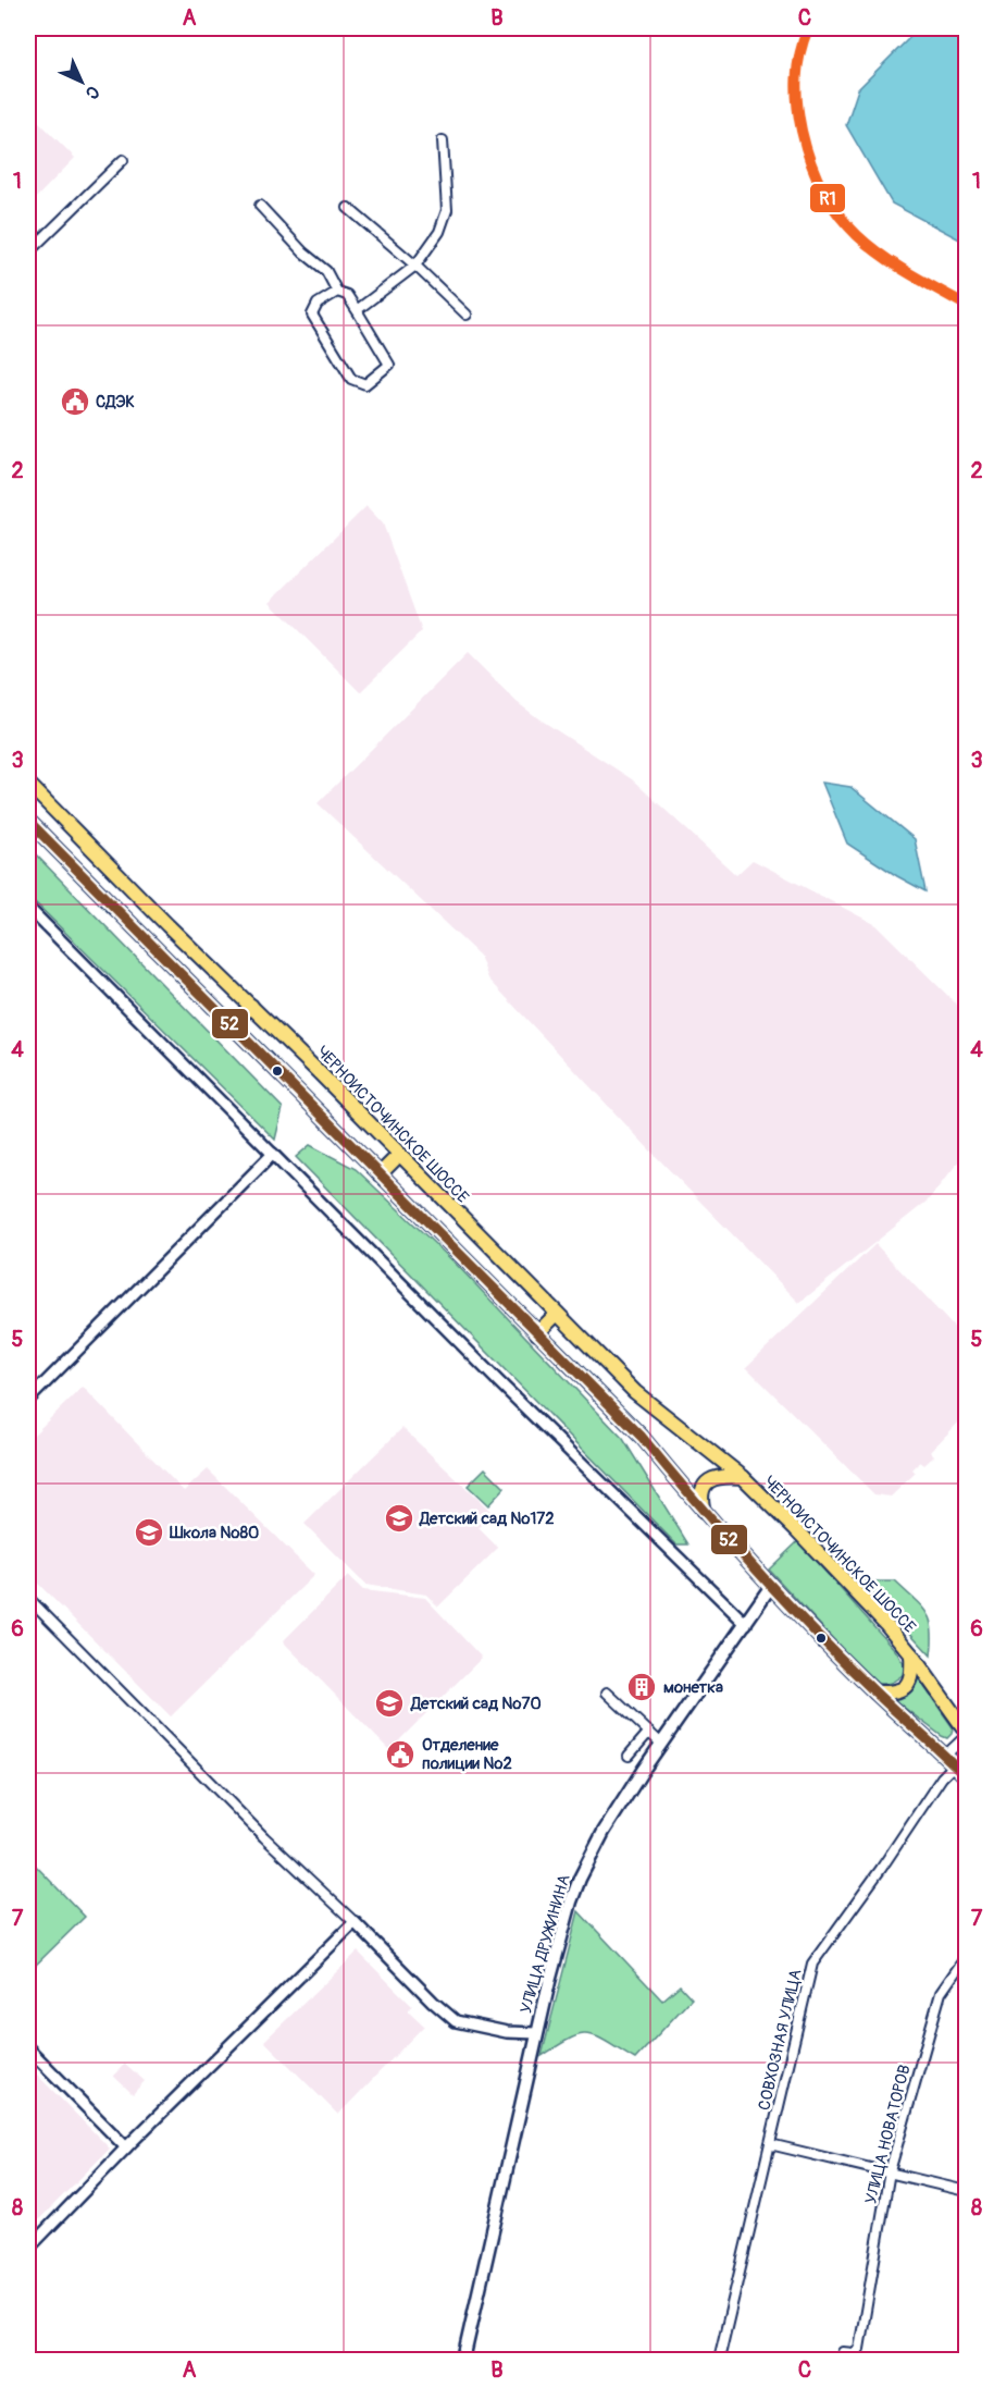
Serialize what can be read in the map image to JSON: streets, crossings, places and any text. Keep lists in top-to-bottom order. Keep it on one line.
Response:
{"streets":{"main road":["ЧЕРНОИСТОЧИНСКОЕ ШОССЕ","УЛИЦА ДРУЖИНИНА"],"street":["СОВХОЗНАЯ УЛИЦА","УЛИЦА НОВАТОРОВ"]},"places":{"public building":["СДЭК","Отделение полиции №2"],"school or university":["Детский сад №172","Школа №80","Детский сад №70"],"building":["монетка"]},"lines":["transit line R1","transit line 52"],"north":"bottom right","grid":{"columns":["A","B","C"],"rows":["1","2","3","4","5","6","7","8"]}}
